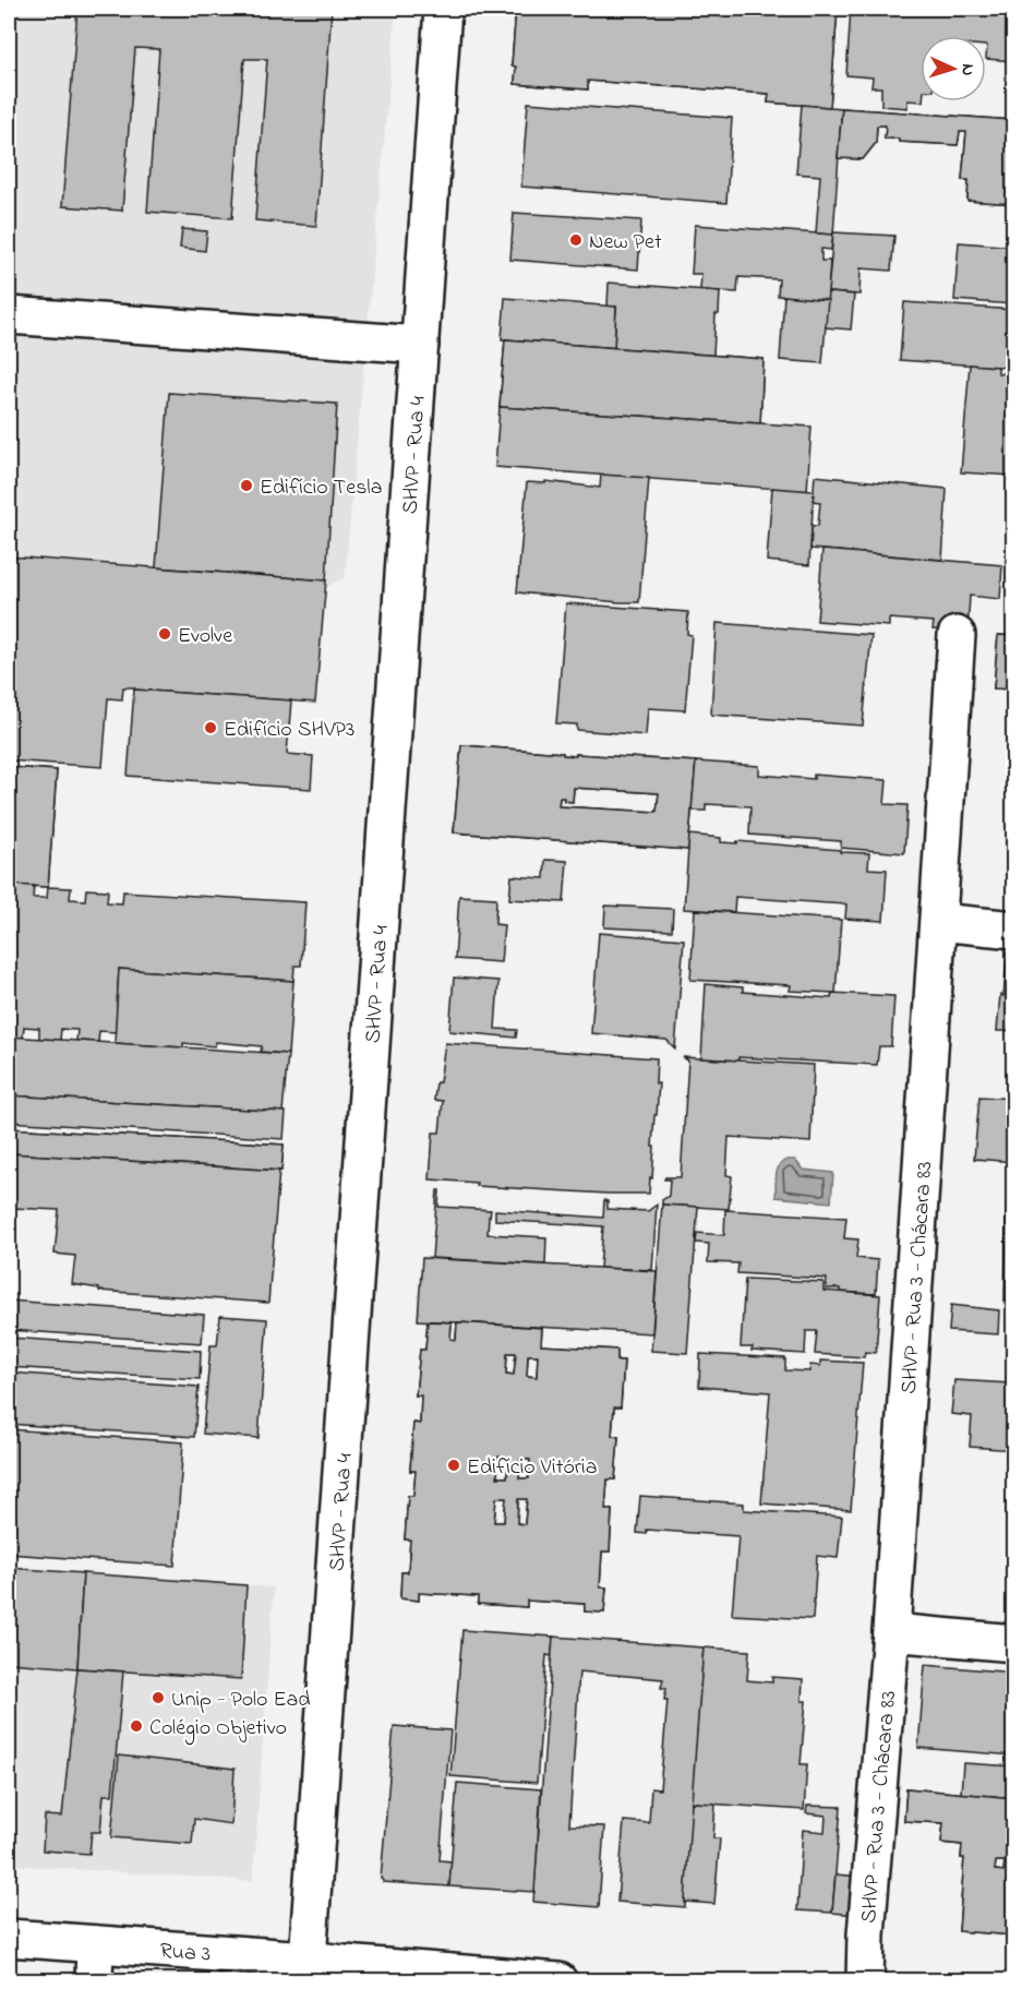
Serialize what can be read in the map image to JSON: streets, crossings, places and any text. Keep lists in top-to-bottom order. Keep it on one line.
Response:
{"streets":{"street":["SHVP - Rua 4","SHVP - Rua 3 - Chácara 83","Rua 3"]},"crossings":[["SHVP - Rua 4","Rua 3"]],"places":["New Pet","Edifício Tesla","Evolve","Edifício SHVP3","Edifício Vitória","Unip - Polo Ead","Colégio Objetivo"],"north":"right"}
